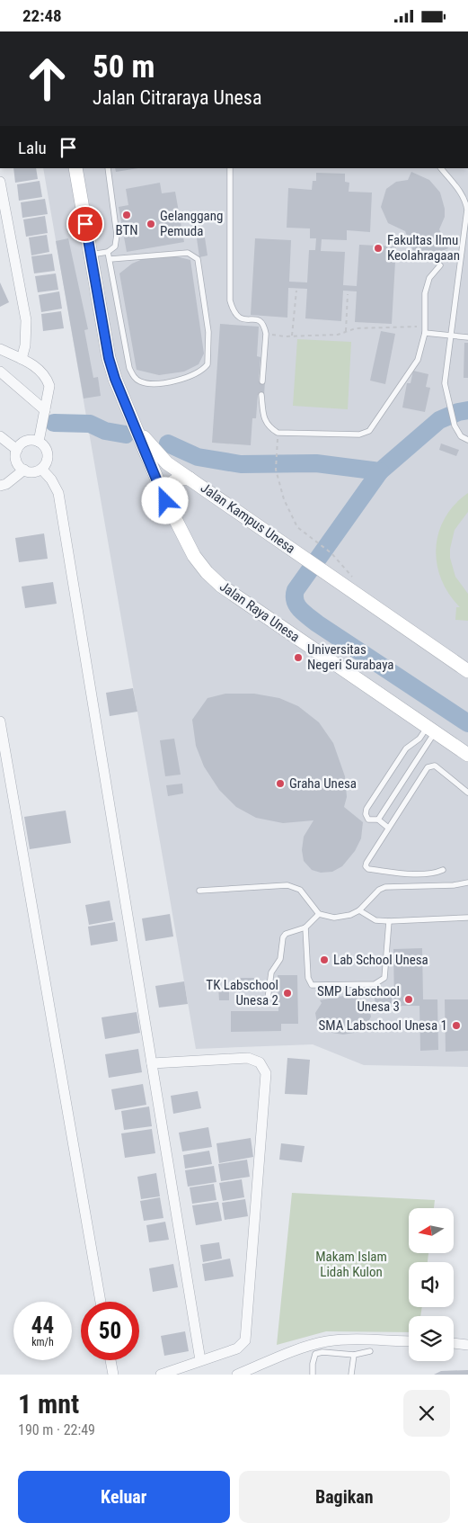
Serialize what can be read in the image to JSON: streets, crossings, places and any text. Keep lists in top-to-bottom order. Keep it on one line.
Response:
{"streets":{"main road":["Jalan Kampus Unesa","Jalan Raya Unesa"]},"crossings":[["Jalan Kampus Unesa","Jalan Raya Unesa"]],"parks":["Makam Islam Lidah Kulon"],"places":["BTN","Gelanggang Pemuda","Fakultas Ilmu Keolahragaan","Universitas Negeri Surabaya","Graha Unesa","Lab School Unesa","TK Labschool Unesa 2","SMP Labschool Unesa 3","SMA Labschool Unesa 1"],"north":"left","page":{"status":"22:48","turn":["50 m","Jalan Citraraya Unesa"],"then":"Lalu","speed":"44 km/h","limit":"50","heading":["1 mnt","190 m · 22:49"],"buttons":["Keluar","Bagikan"]}}
